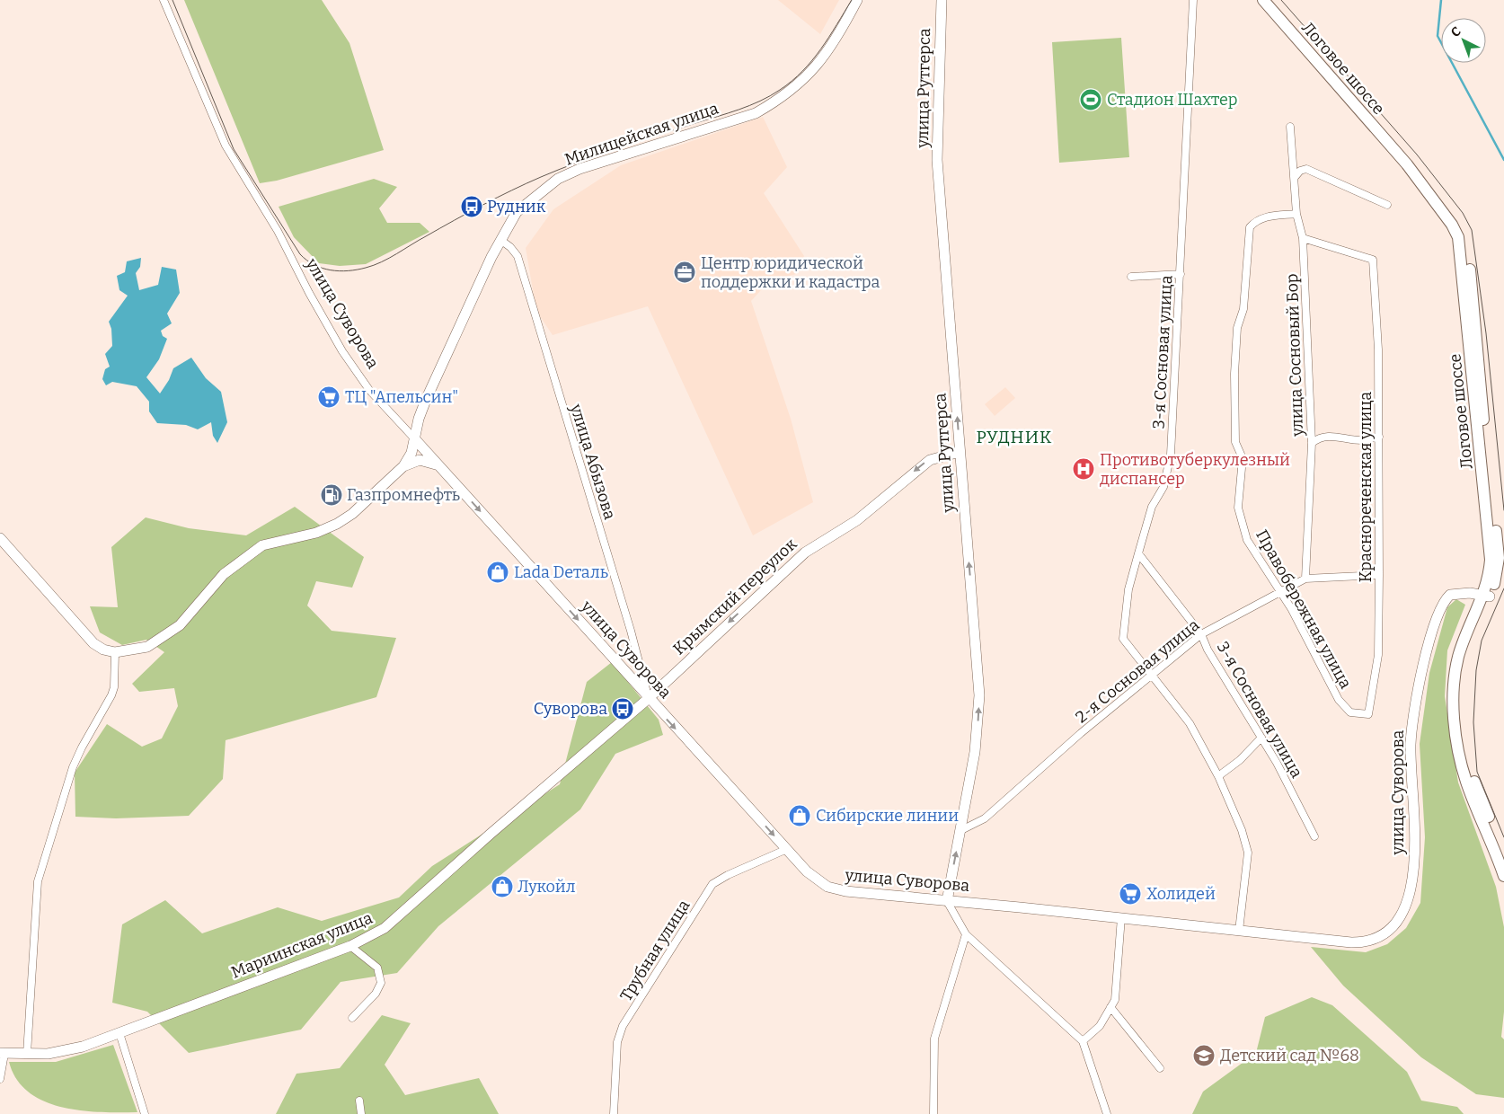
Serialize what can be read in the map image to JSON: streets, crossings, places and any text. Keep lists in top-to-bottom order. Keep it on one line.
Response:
{"streets":{"main road":["Логовое шоссе","улица Рутгерса","Милицейская улица","улица Суворова","Крымский переулок","Мариинская улица"],"street":["3-я Сосновая улица","улица Сосновый Бор","улица Абызова","Краснореченская улица","Правобережная улица","2-я Сосновая улица","Трубная улица"]},"crossings":[["Логовое шоссе","улица Суворова"],["улица Рутгерса","улица Суворова"],["улица Рутгерса","Крымский переулок"],["улица Рутгерса","2-я Сосновая улица"],["Милицейская улица","улица Суворова"],["Милицейская улица","улица Абызова"],["улица Суворова","улица Абызова"],["улица Суворова","Крымский переулок"],["улица Суворова","Мариинская улица"],["улица Суворова","Трубная улица"],["3-я Сосновая улица","2-я Сосновая улица"],["улица Сосновый Бор","Краснореченская улица"],["улица Сосновый Бор","Правобережная улица"],["улица Сосновый Бор","2-я Сосновая улица"],["улица Абызова","Крымский переулок"],["улица Абызова","Мариинская улица"],["Краснореченская улица","Правобережная улица"],["Краснореченская улица","2-я Сосновая улица"],["Крымский переулок","Мариинская улица"],["Правобережная улица","2-я Сосновая улица"]],"one_way":["улица Рутгерса","Крымский переулок"],"districts":["РУДНИК"],"places":{"sports":["Стадион Шахтер"],"bus stop":["Рудник","Суворова"],"office":["Центр юридической поддержки и кадастра"],"supermarket":["ТЦ \"Апельсин\"","Холидей"],"hospital":["Противотуберкулезный диспансер"],"fuel station":["Газпромнефть"],"shop":["Lada Dеталь","Сибирские линии","Лукойл"],"school or university":["Детский сад №68"]},"north":"top left"}
